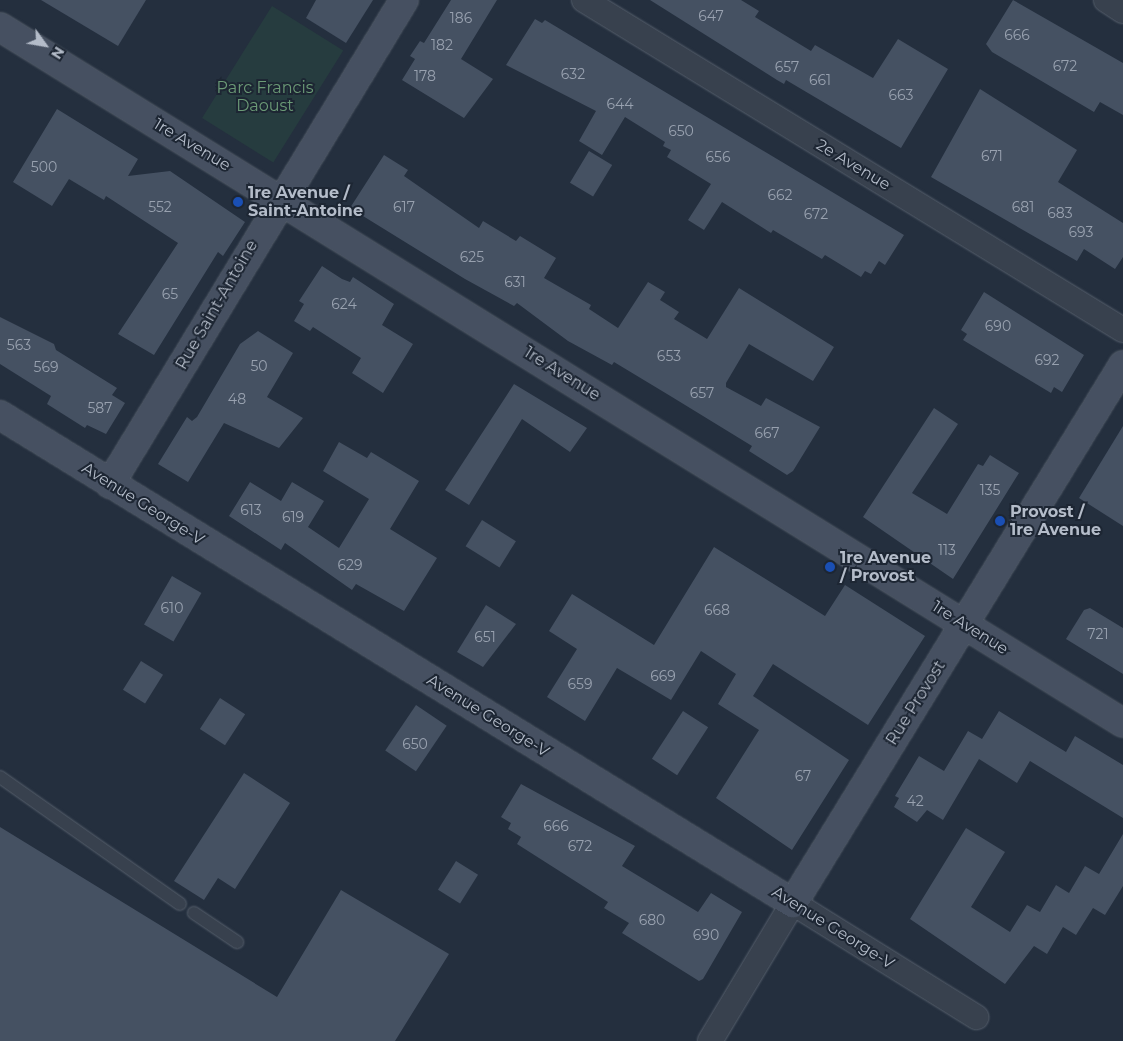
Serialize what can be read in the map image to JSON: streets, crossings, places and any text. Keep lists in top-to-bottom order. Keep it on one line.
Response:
{"streets":{"street":["1re Avenue","2e Avenue","Rue Saint-Antoine","Avenue George-V","Rue Provost"]},"crossings":[["1re Avenue","Rue Saint-Antoine"],["1re Avenue","Rue Provost"],["Rue Saint-Antoine","Avenue George-V"],["Avenue George-V","Rue Provost"]],"parks":["Parc Francis Daoust"],"places":["1re Avenue / Saint-Antoine","Provost / 1re Avenue","1re Avenue / Provost"],"house_numbers":["647","186","666","182","672","657","632","178","661","663","644","650","671","656","500","662","552","617","681","683","672","693","625","631","65","624","690","563","653","692","50","569","657","48","587","667","135","613","619","113","629","610","668","721","651","669","659","650","67","42","666","672","680","690"],"north":"bottom right"}
